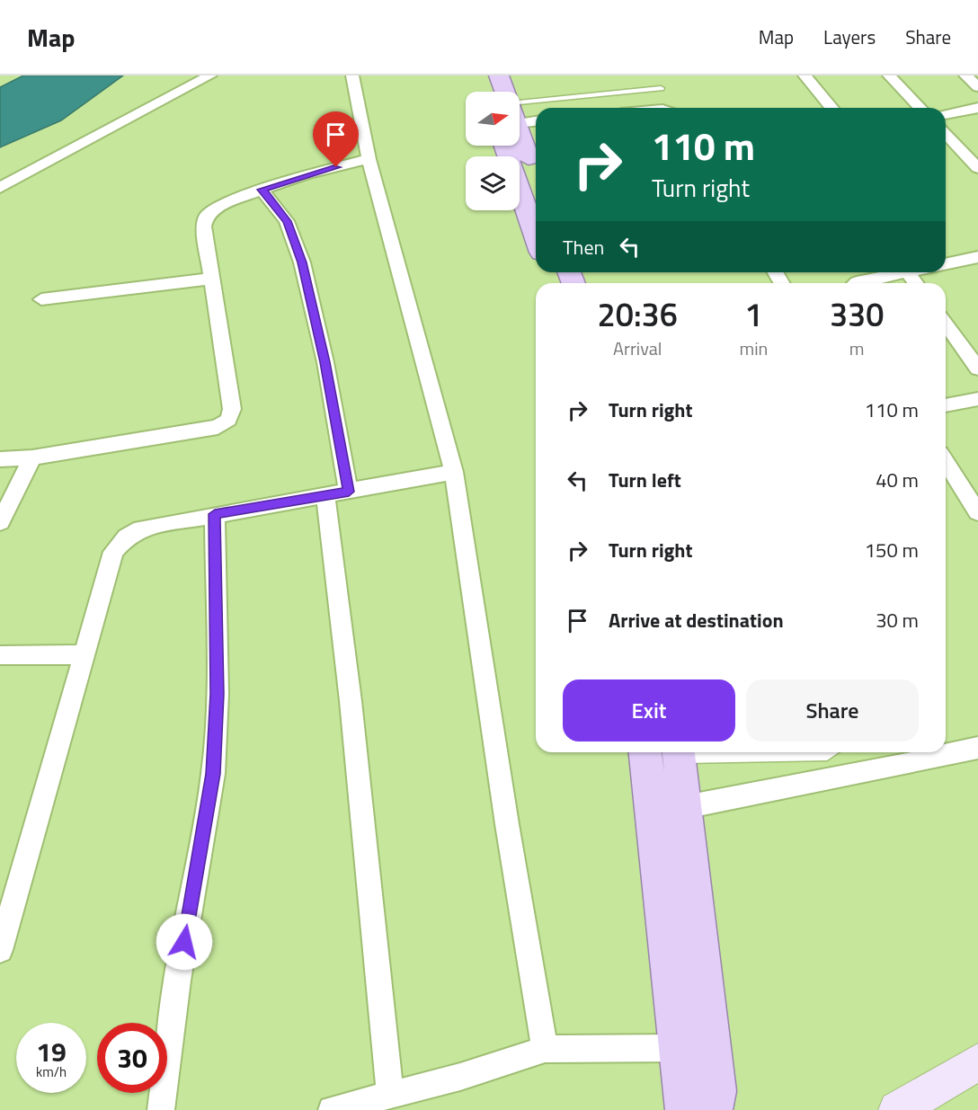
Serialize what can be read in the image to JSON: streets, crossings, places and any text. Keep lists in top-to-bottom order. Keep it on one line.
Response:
{"north":"right","page":{"header":"Map","nav":["Map","Layers","Share"],"turn":["110 m","Turn right"],"then":"Then","eta":["20:36","Arrival","1","min","330","m"],"list":[{"name":"Turn right","value":"110 m"},{"name":"Turn left","value":"40 m"},{"name":"Turn right","value":"150 m"},{"name":"Arrive at destination","value":"30 m"}],"buttons":["Exit","Share"],"speed":"19 km/h","limit":"30"}}
